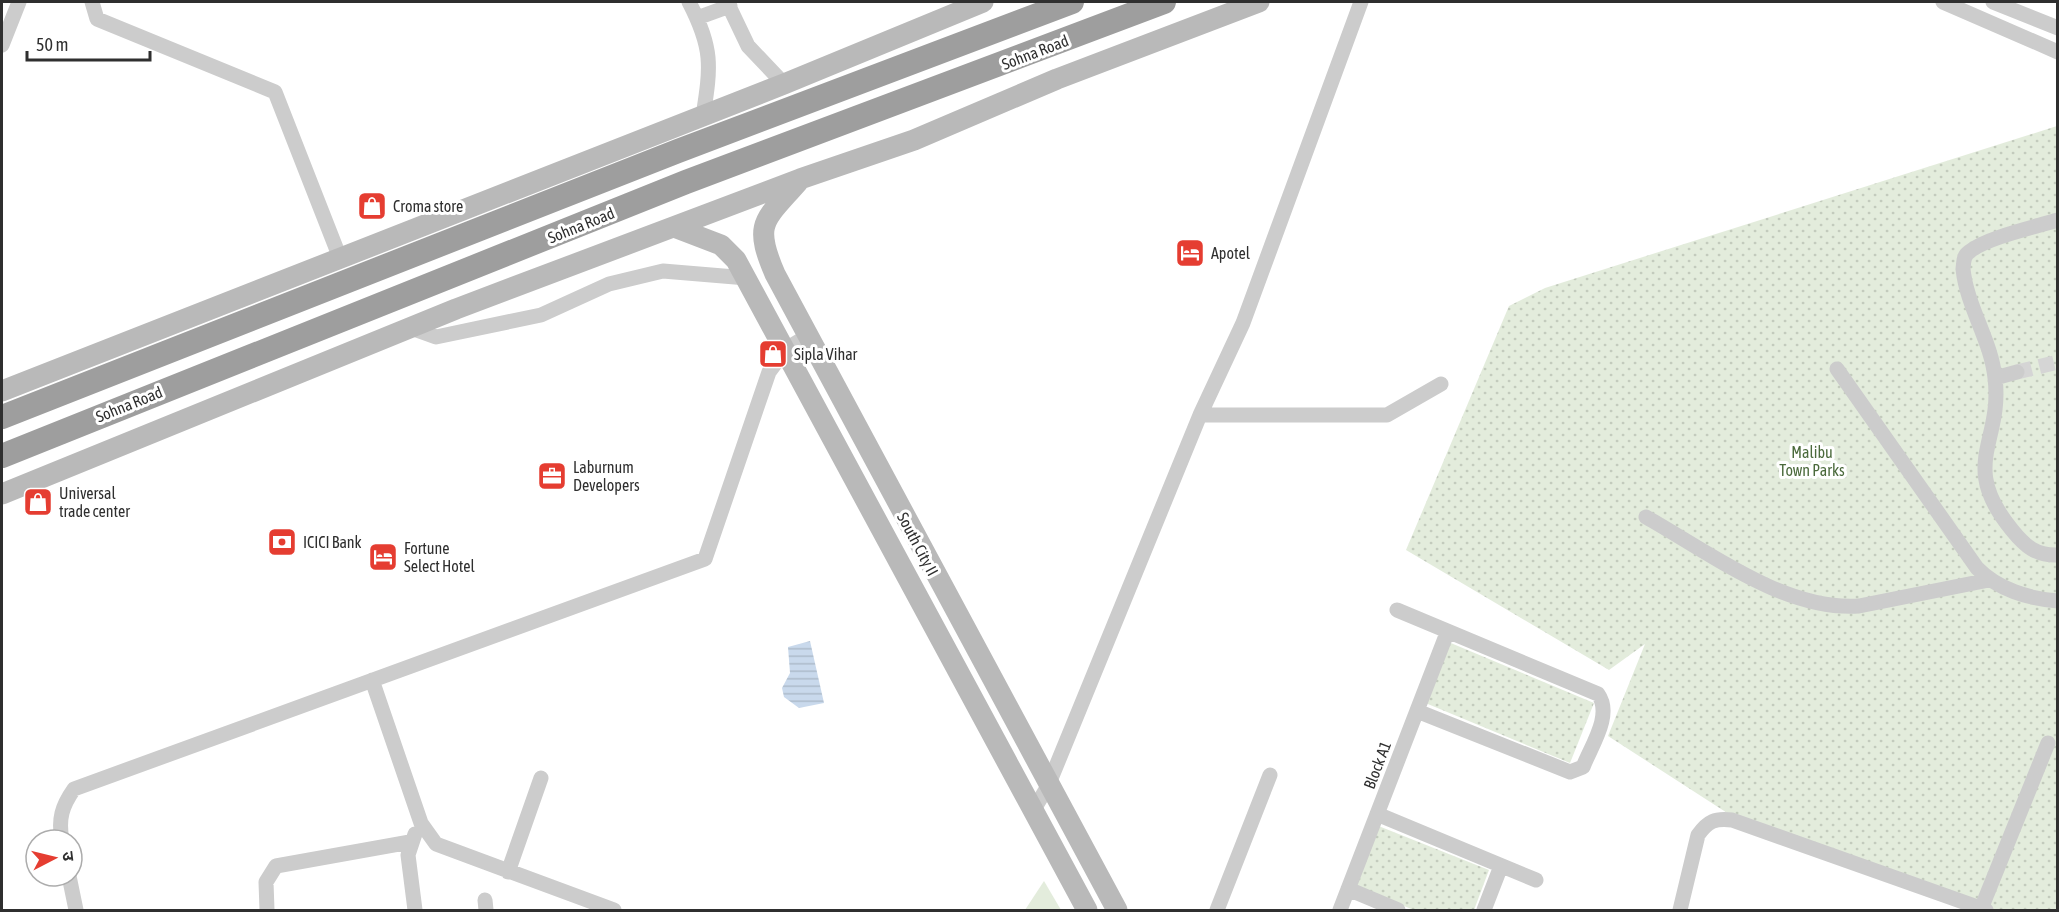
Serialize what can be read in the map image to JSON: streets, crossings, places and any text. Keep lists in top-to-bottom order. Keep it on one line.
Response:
{"streets":{"highway":["Sohna Road"],"main road":["South City II"],"street":["Block A1"]},"parks":["Malibu Town Parks"],"places":{"shop":["Croma store","Sipla Vihar","Universal trade center"],"hotel":["Apotel","Fortune Select Hotel"],"office":["Laburnum Developers"],"bank":["ICICI Bank"]},"scale_bar":"50 m","north":"right"}
